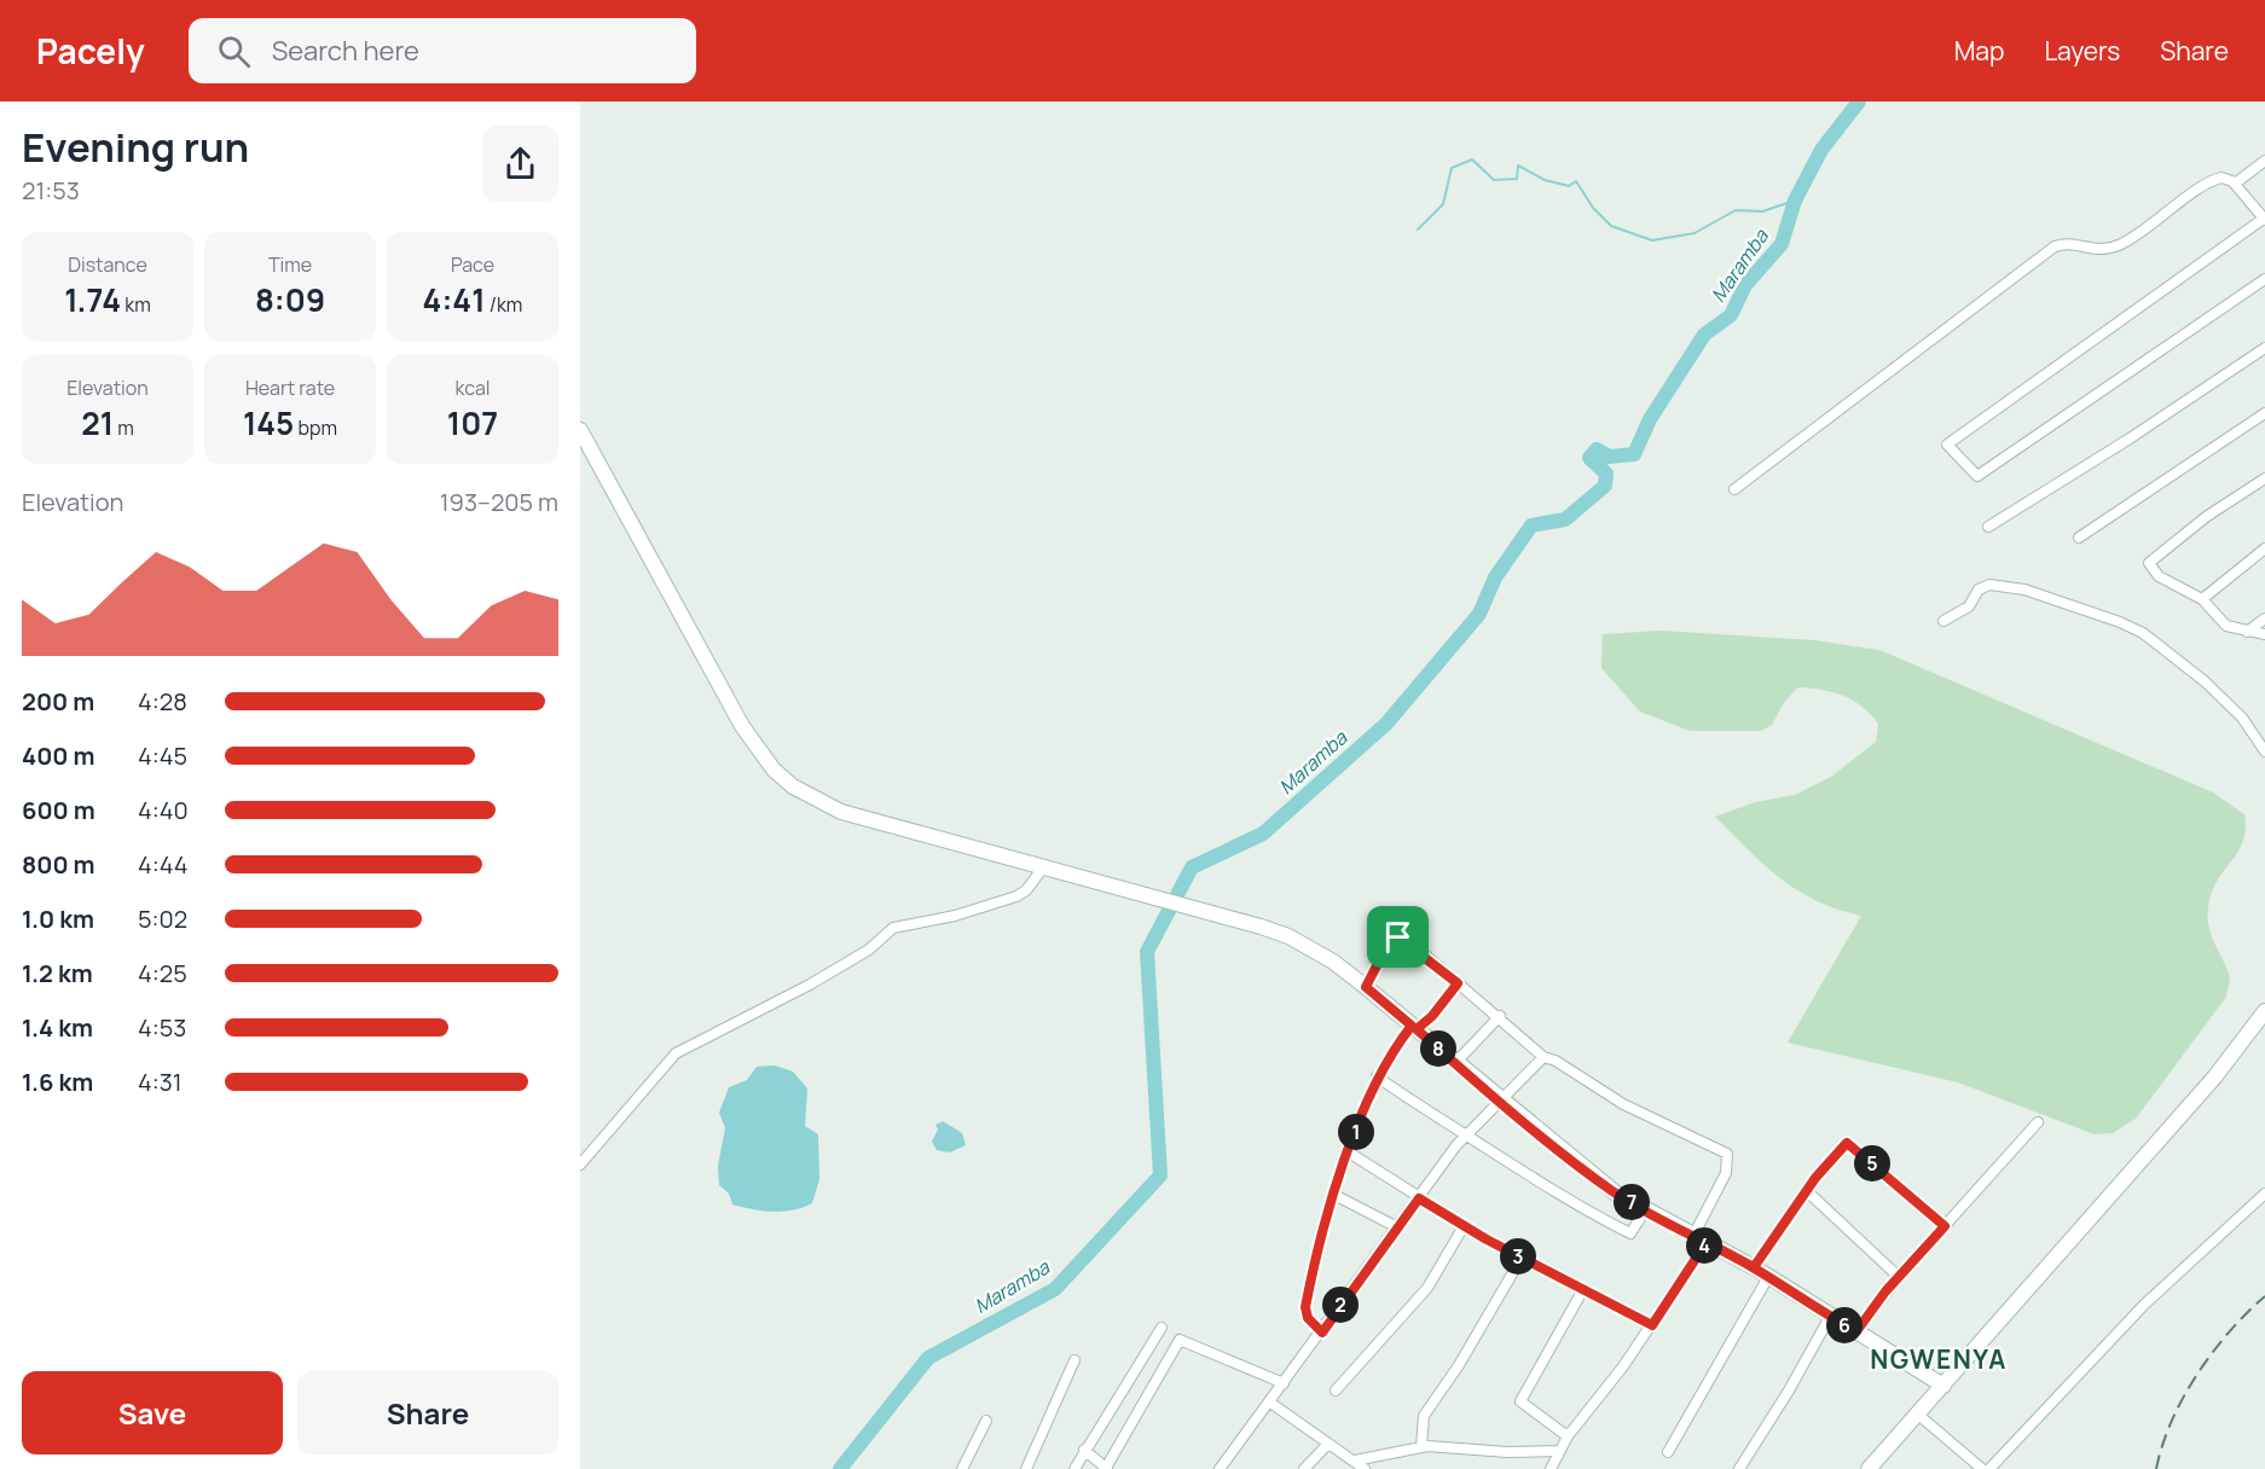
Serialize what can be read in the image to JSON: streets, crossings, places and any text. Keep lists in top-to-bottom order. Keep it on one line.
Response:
{"districts":["NGWENYA"],"water":["Maramba"],"page":{"header":"Pacely","search":"Search here","nav":["Map","Layers","Share"],"heading":["Evening run","21:53"],"stats":[["Distance","1.74 km"],["Time","8:09"],["Pace","4:41 /km"],["Elevation","21 m"],["Heart rate","145 bpm"],["kcal","107"]],"chart":["Elevation","193–205 m"],"list":[{"name":"200 m","note":"4:28"},{"name":"400 m","note":"4:45"},{"name":"600 m","note":"4:40"},{"name":"800 m","note":"4:44"},{"name":"1.0 km","note":"5:02"},{"name":"1.2 km","note":"4:25"},{"name":"1.4 km","note":"4:53"},{"name":"1.6 km","note":"4:31"}],"pins":["8","1","5","7","4","3","2","6"],"buttons":["Save","Share"]}}
